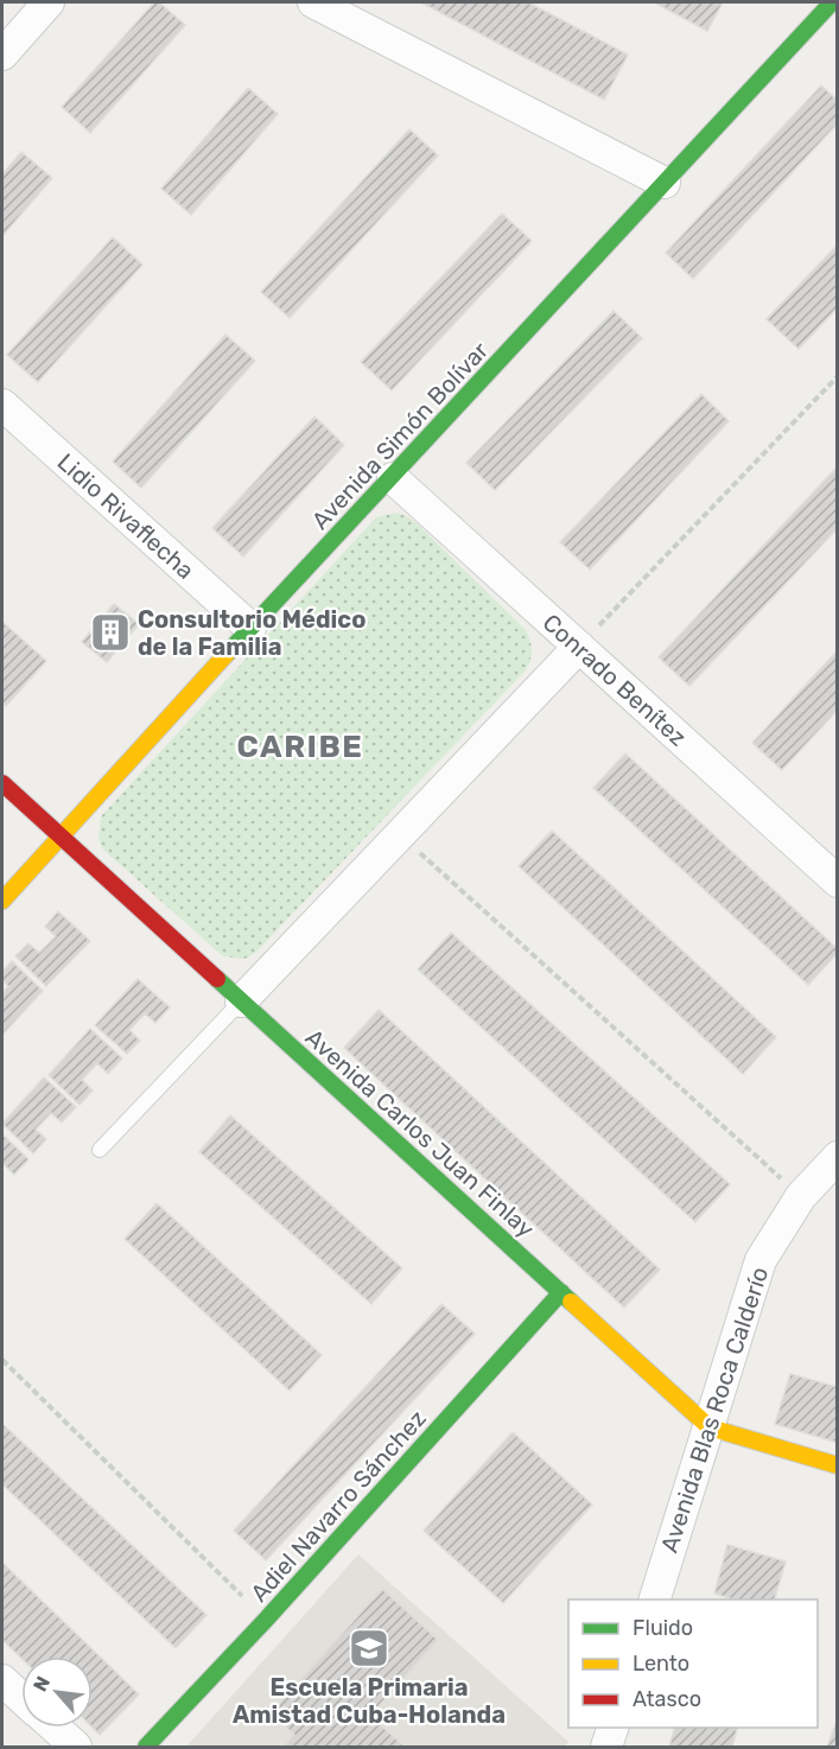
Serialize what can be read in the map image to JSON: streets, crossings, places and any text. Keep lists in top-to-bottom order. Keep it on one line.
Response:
{"streets":{"street":["Avenida Simón Bolívar","Lidio Rivaflecha","Conrado Benítez","Avenida Carlos Juan Finlay","Avenida Blas Roca Calderío","Adiel Navarro Sánchez"]},"crossings":[["Avenida Simón Bolívar","Lidio Rivaflecha"],["Avenida Simón Bolívar","Conrado Benítez"],["Avenida Simón Bolívar","Avenida Carlos Juan Finlay"],["Avenida Carlos Juan Finlay","Avenida Blas Roca Calderío"],["Avenida Carlos Juan Finlay","Adiel Navarro Sánchez"]],"districts":["CARIBE"],"places":{"building":["Consultorio Médico de la Familia"],"school or university":["Escuela Primaria Amistad Cuba-Holanda"]},"legend":["Fluido","Lento","Atasco"],"north":"top left"}
